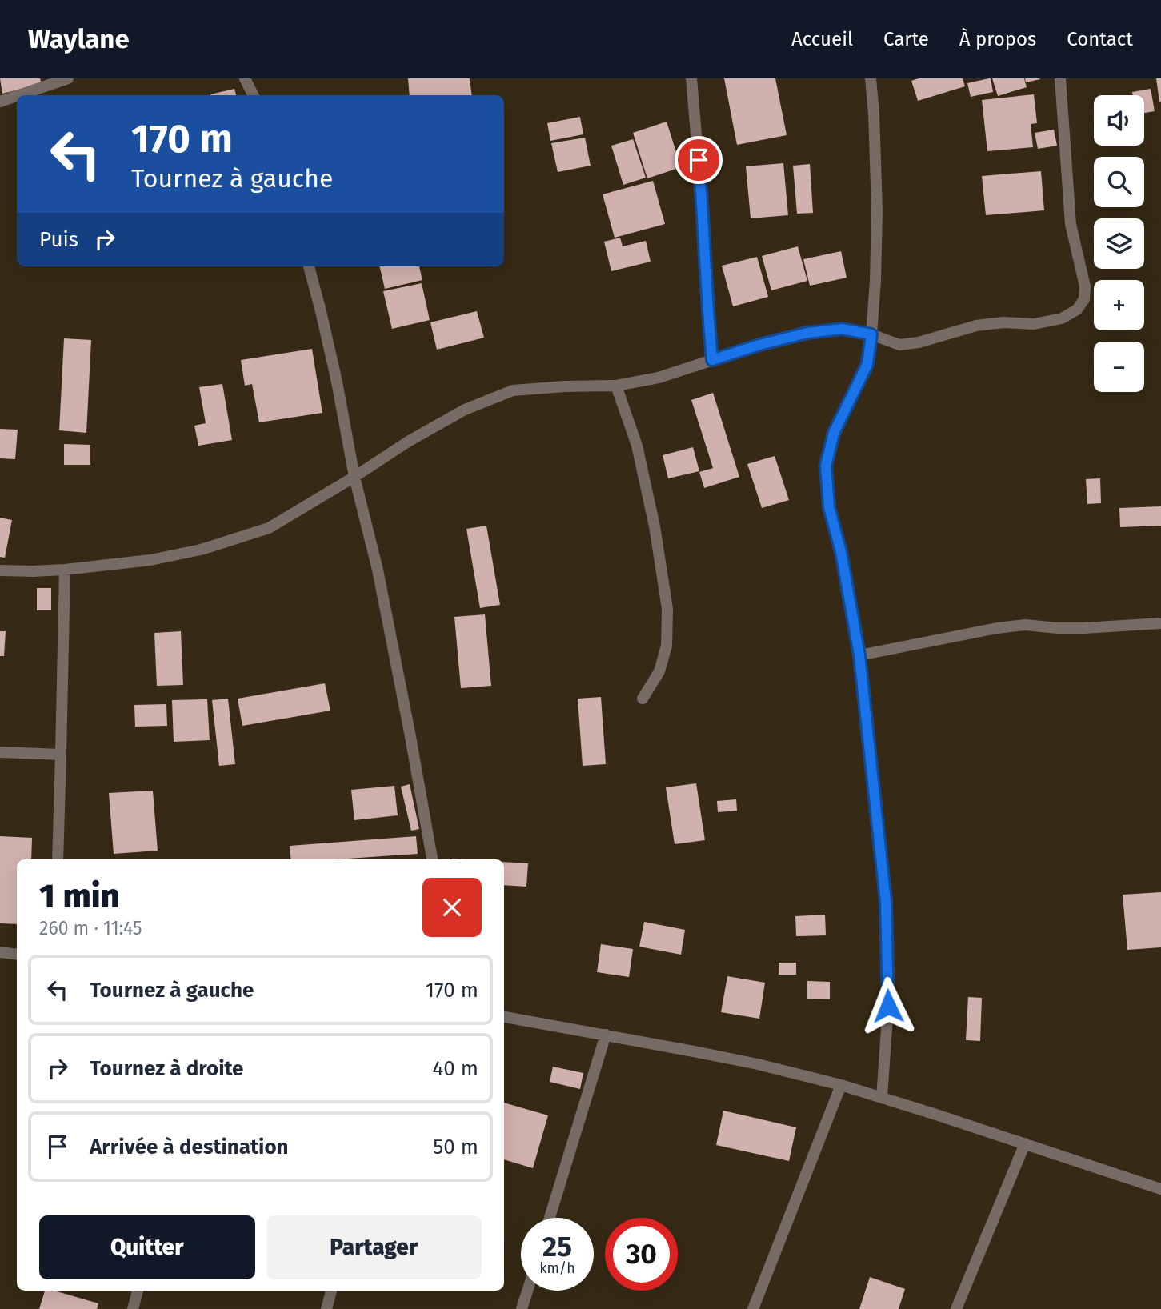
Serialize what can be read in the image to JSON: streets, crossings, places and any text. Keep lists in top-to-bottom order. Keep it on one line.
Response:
{"page":{"header":"Waylane","nav":["Accueil","Carte","À propos","Contact"],"map_buttons":["+","−"],"turn":["170 m","Tournez à gauche"],"then":"Puis","heading":["1 min","260 m · 11:45"],"list":[{"name":"Tournez à gauche","value":"170 m"},{"name":"Tournez à droite","value":"40 m"},{"name":"Arrivée à destination","value":"50 m"}],"buttons":["Quitter","Partager"],"speed":"25 km/h","limit":"30"}}
